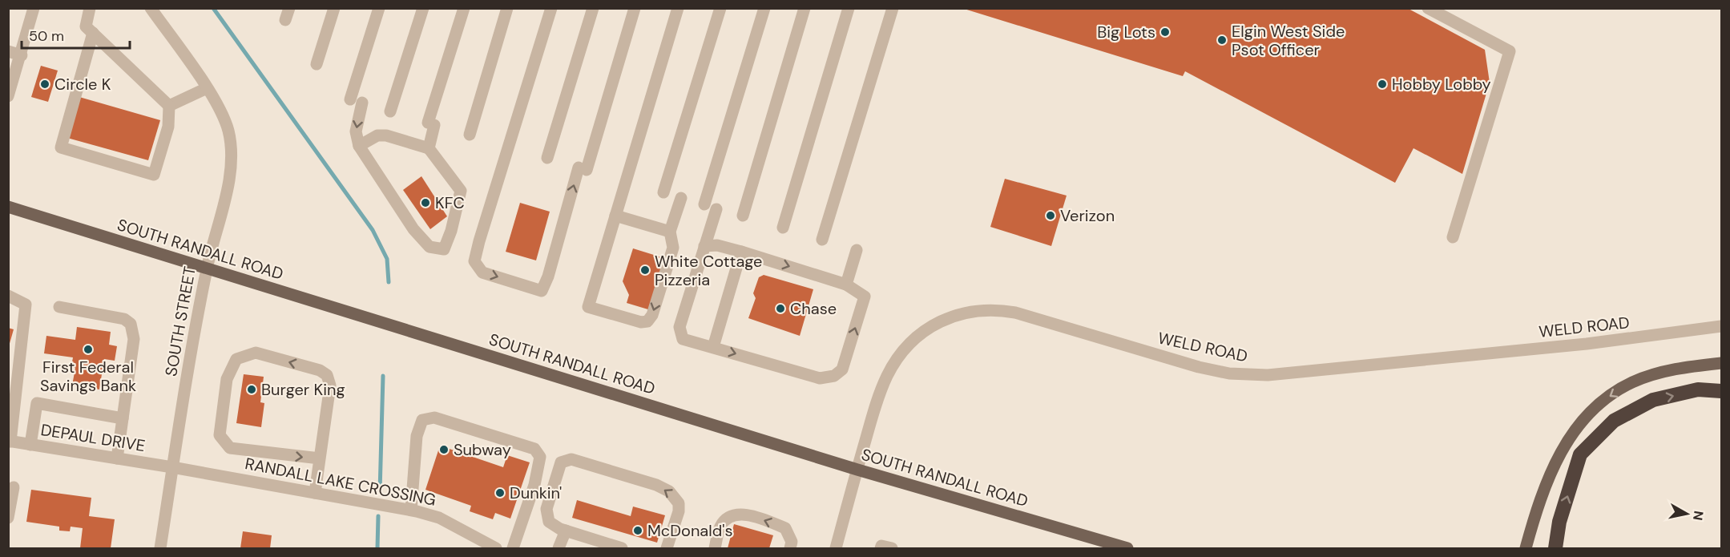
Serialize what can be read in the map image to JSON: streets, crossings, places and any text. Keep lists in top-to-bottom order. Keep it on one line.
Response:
{"streets":{"main road":["SOUTH RANDALL ROAD"],"street":["SOUTH STREET","WELD ROAD","DEPAUL DRIVE","RANDALL LAKE CROSSING"]},"crossings":[["SOUTH RANDALL ROAD","SOUTH STREET"],["SOUTH RANDALL ROAD","WELD ROAD"],["SOUTH STREET","DEPAUL DRIVE"],["SOUTH STREET","RANDALL LAKE CROSSING"],["DEPAUL DRIVE","RANDALL LAKE CROSSING"]],"places":["Big Lots","Elgin West Side Psot Officer","Circle K","Hobby Lobby","KFC","Verizon","White Cottage Pizzeria","Chase","First Federal Savings Bank","Burger King","Subway","Dunkin'","McDonald's"],"scale_bar":"50 m","north":"right"}
